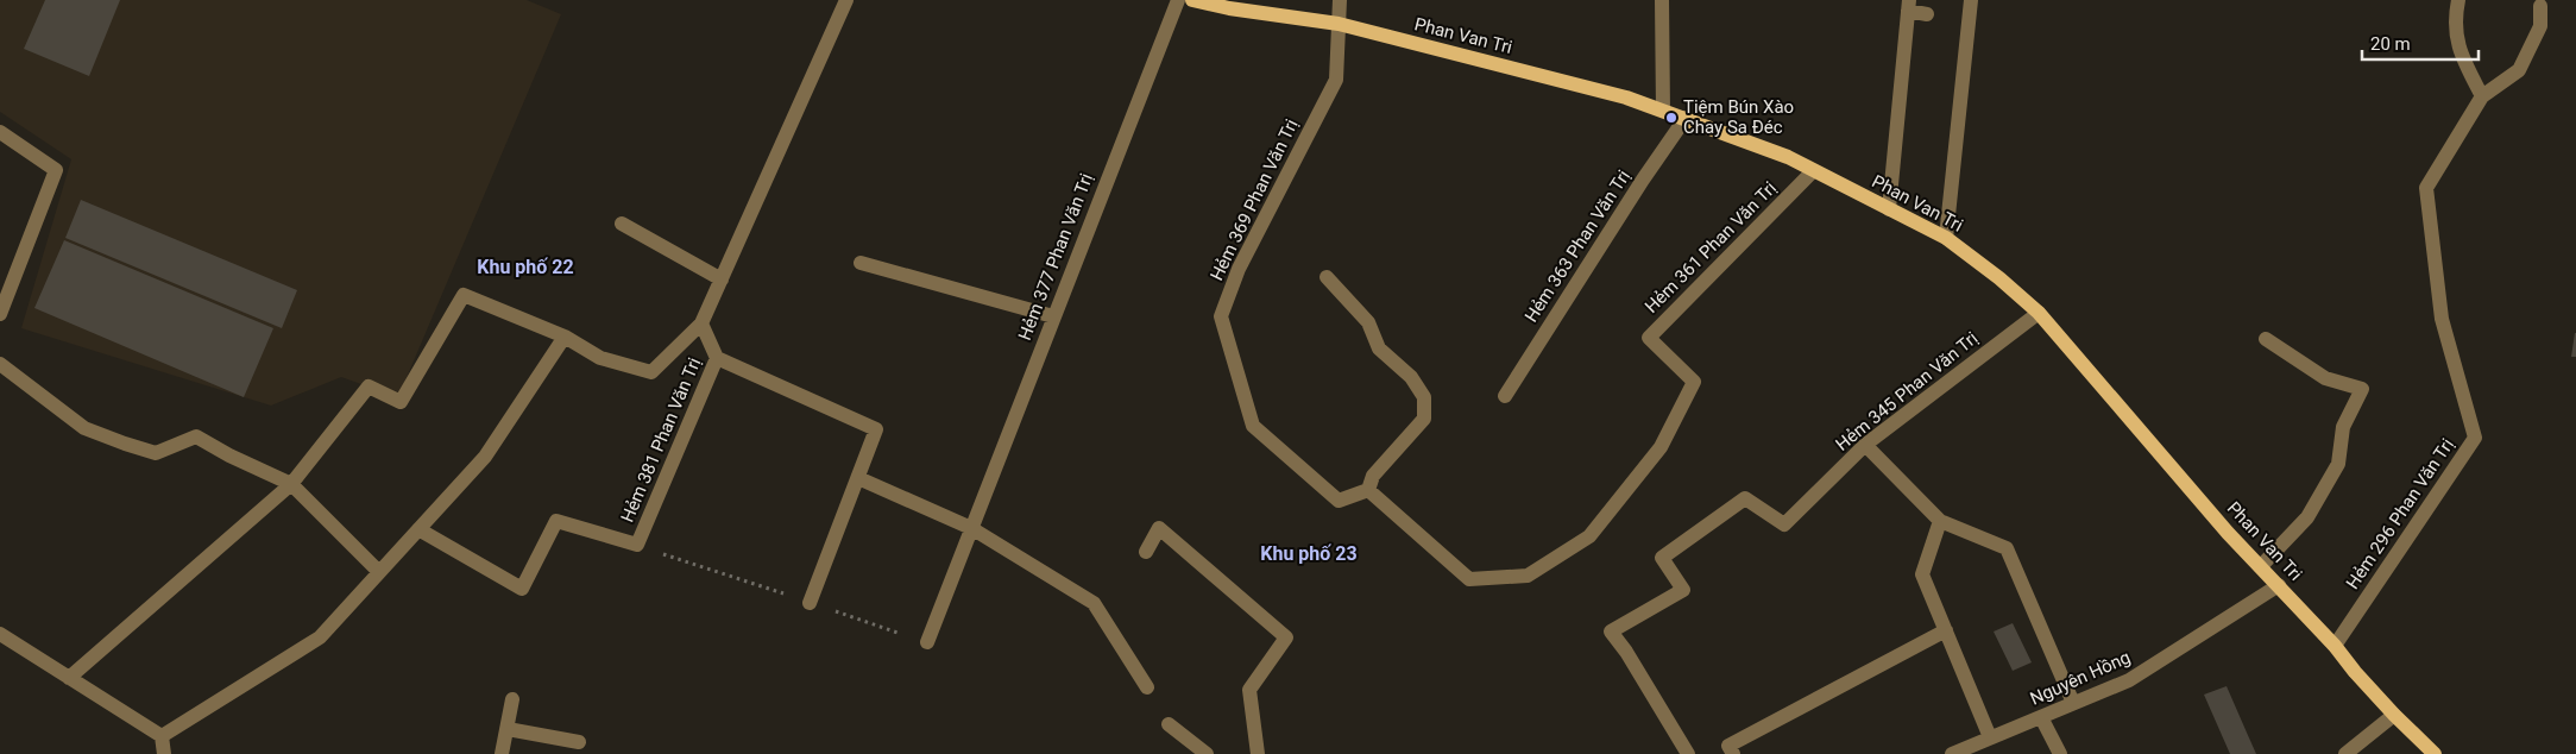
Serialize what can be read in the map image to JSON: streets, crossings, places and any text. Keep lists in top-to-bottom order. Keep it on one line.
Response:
{"streets":{"main road":["Phan Van Tri"],"street":["Hẻm 369 Phan Văn Trị","Hẻm 363 Phan Văn Trị","Hẻm 361 Phan Văn Trị","Hẻm 377 Phan Văn Trị","Hẻm 345 Phan Văn Trị","Hẻm 381 Phan Văn Trị","Hẻm 296 Phan Văn Trị","Nguyên Hồng"]},"crossings":[["Phan Van Tri","Hẻm 369 Phan Văn Trị"],["Phan Van Tri","Hẻm 363 Phan Văn Trị"],["Phan Van Tri","Hẻm 361 Phan Văn Trị"],["Phan Van Tri","Hẻm 345 Phan Văn Trị"],["Phan Van Tri","Hẻm 296 Phan Văn Trị"],["Phan Van Tri","Nguyên Hồng"],["Hẻm 369 Phan Văn Trị","Hẻm 361 Phan Văn Trị"]],"districts":["Khu phố 22","Khu phố 23"],"places":["Tiệm Bún Xào Chay Sa Đéc"],"scale_bar":"20 m"}
